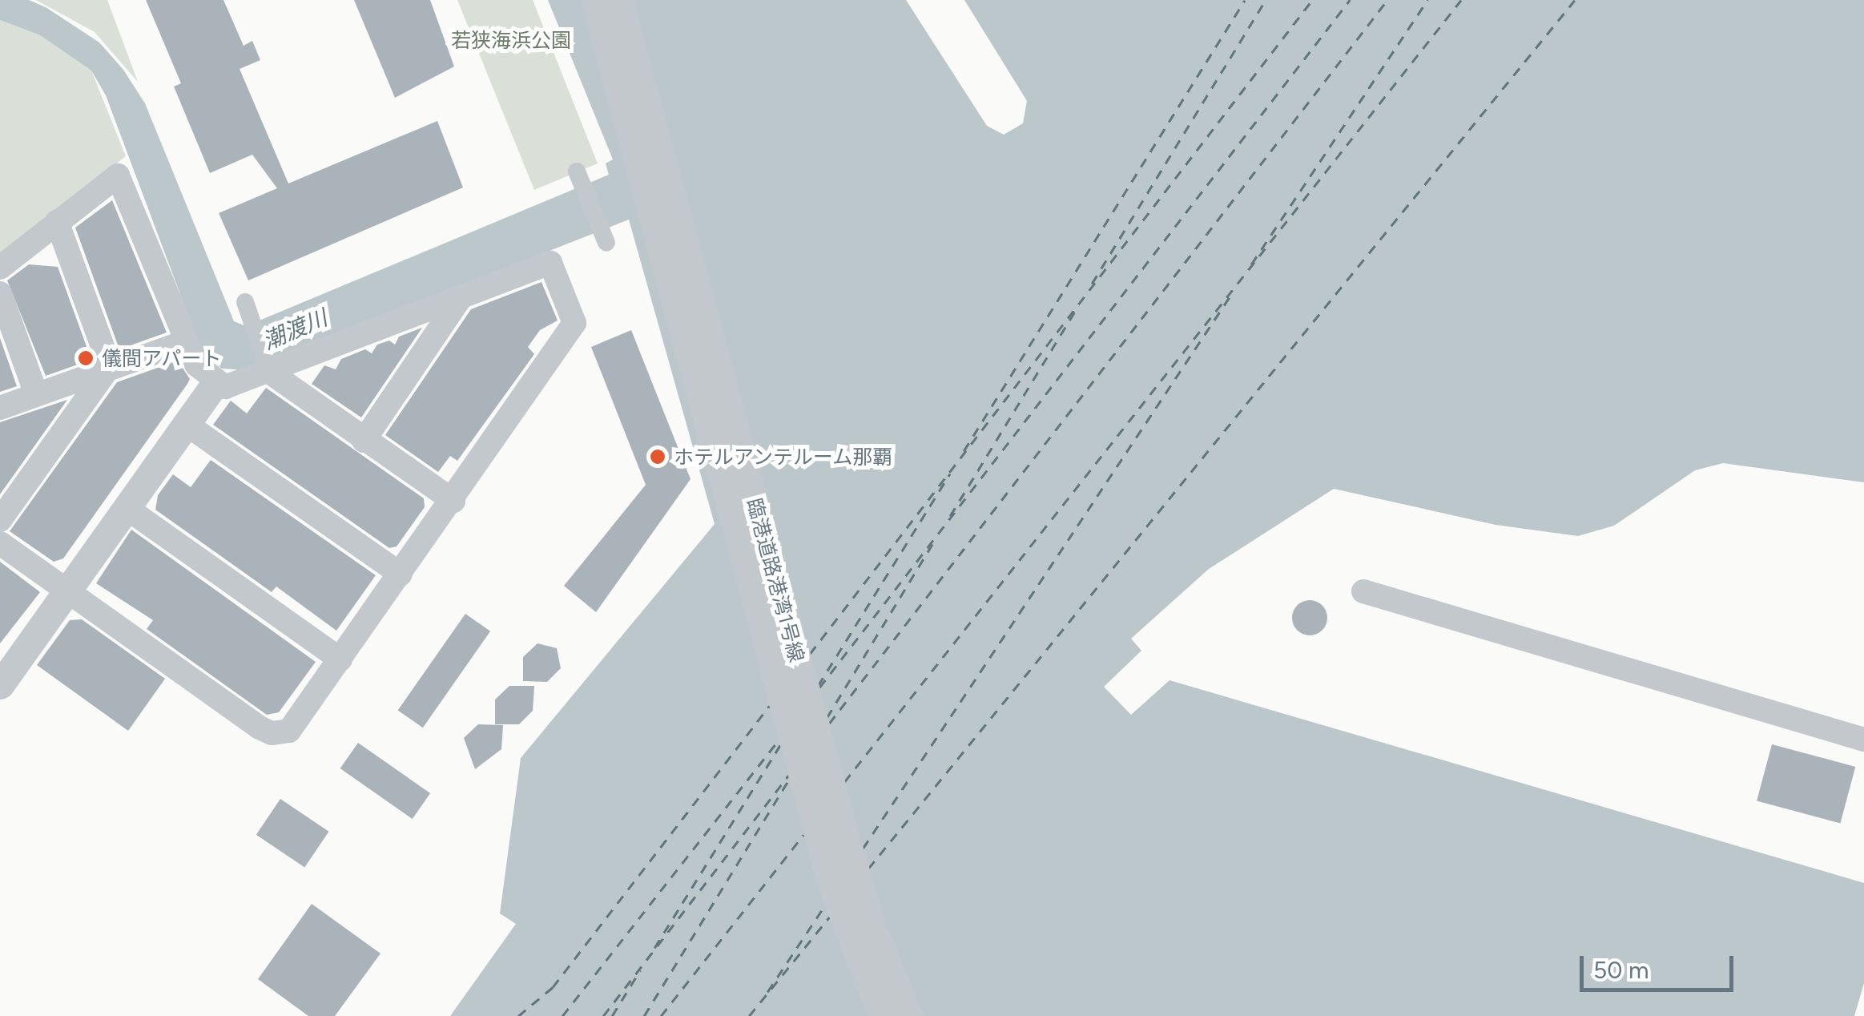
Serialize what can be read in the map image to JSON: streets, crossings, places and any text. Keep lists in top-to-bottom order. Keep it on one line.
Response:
{"streets":{"street":["臨港道路港湾1号線"]},"water":["潮渡川"],"parks":["若狭海浜公園"],"places":["儀間アパート","ホテルアンテルーム那覇"],"scale_bar":"50 m"}
